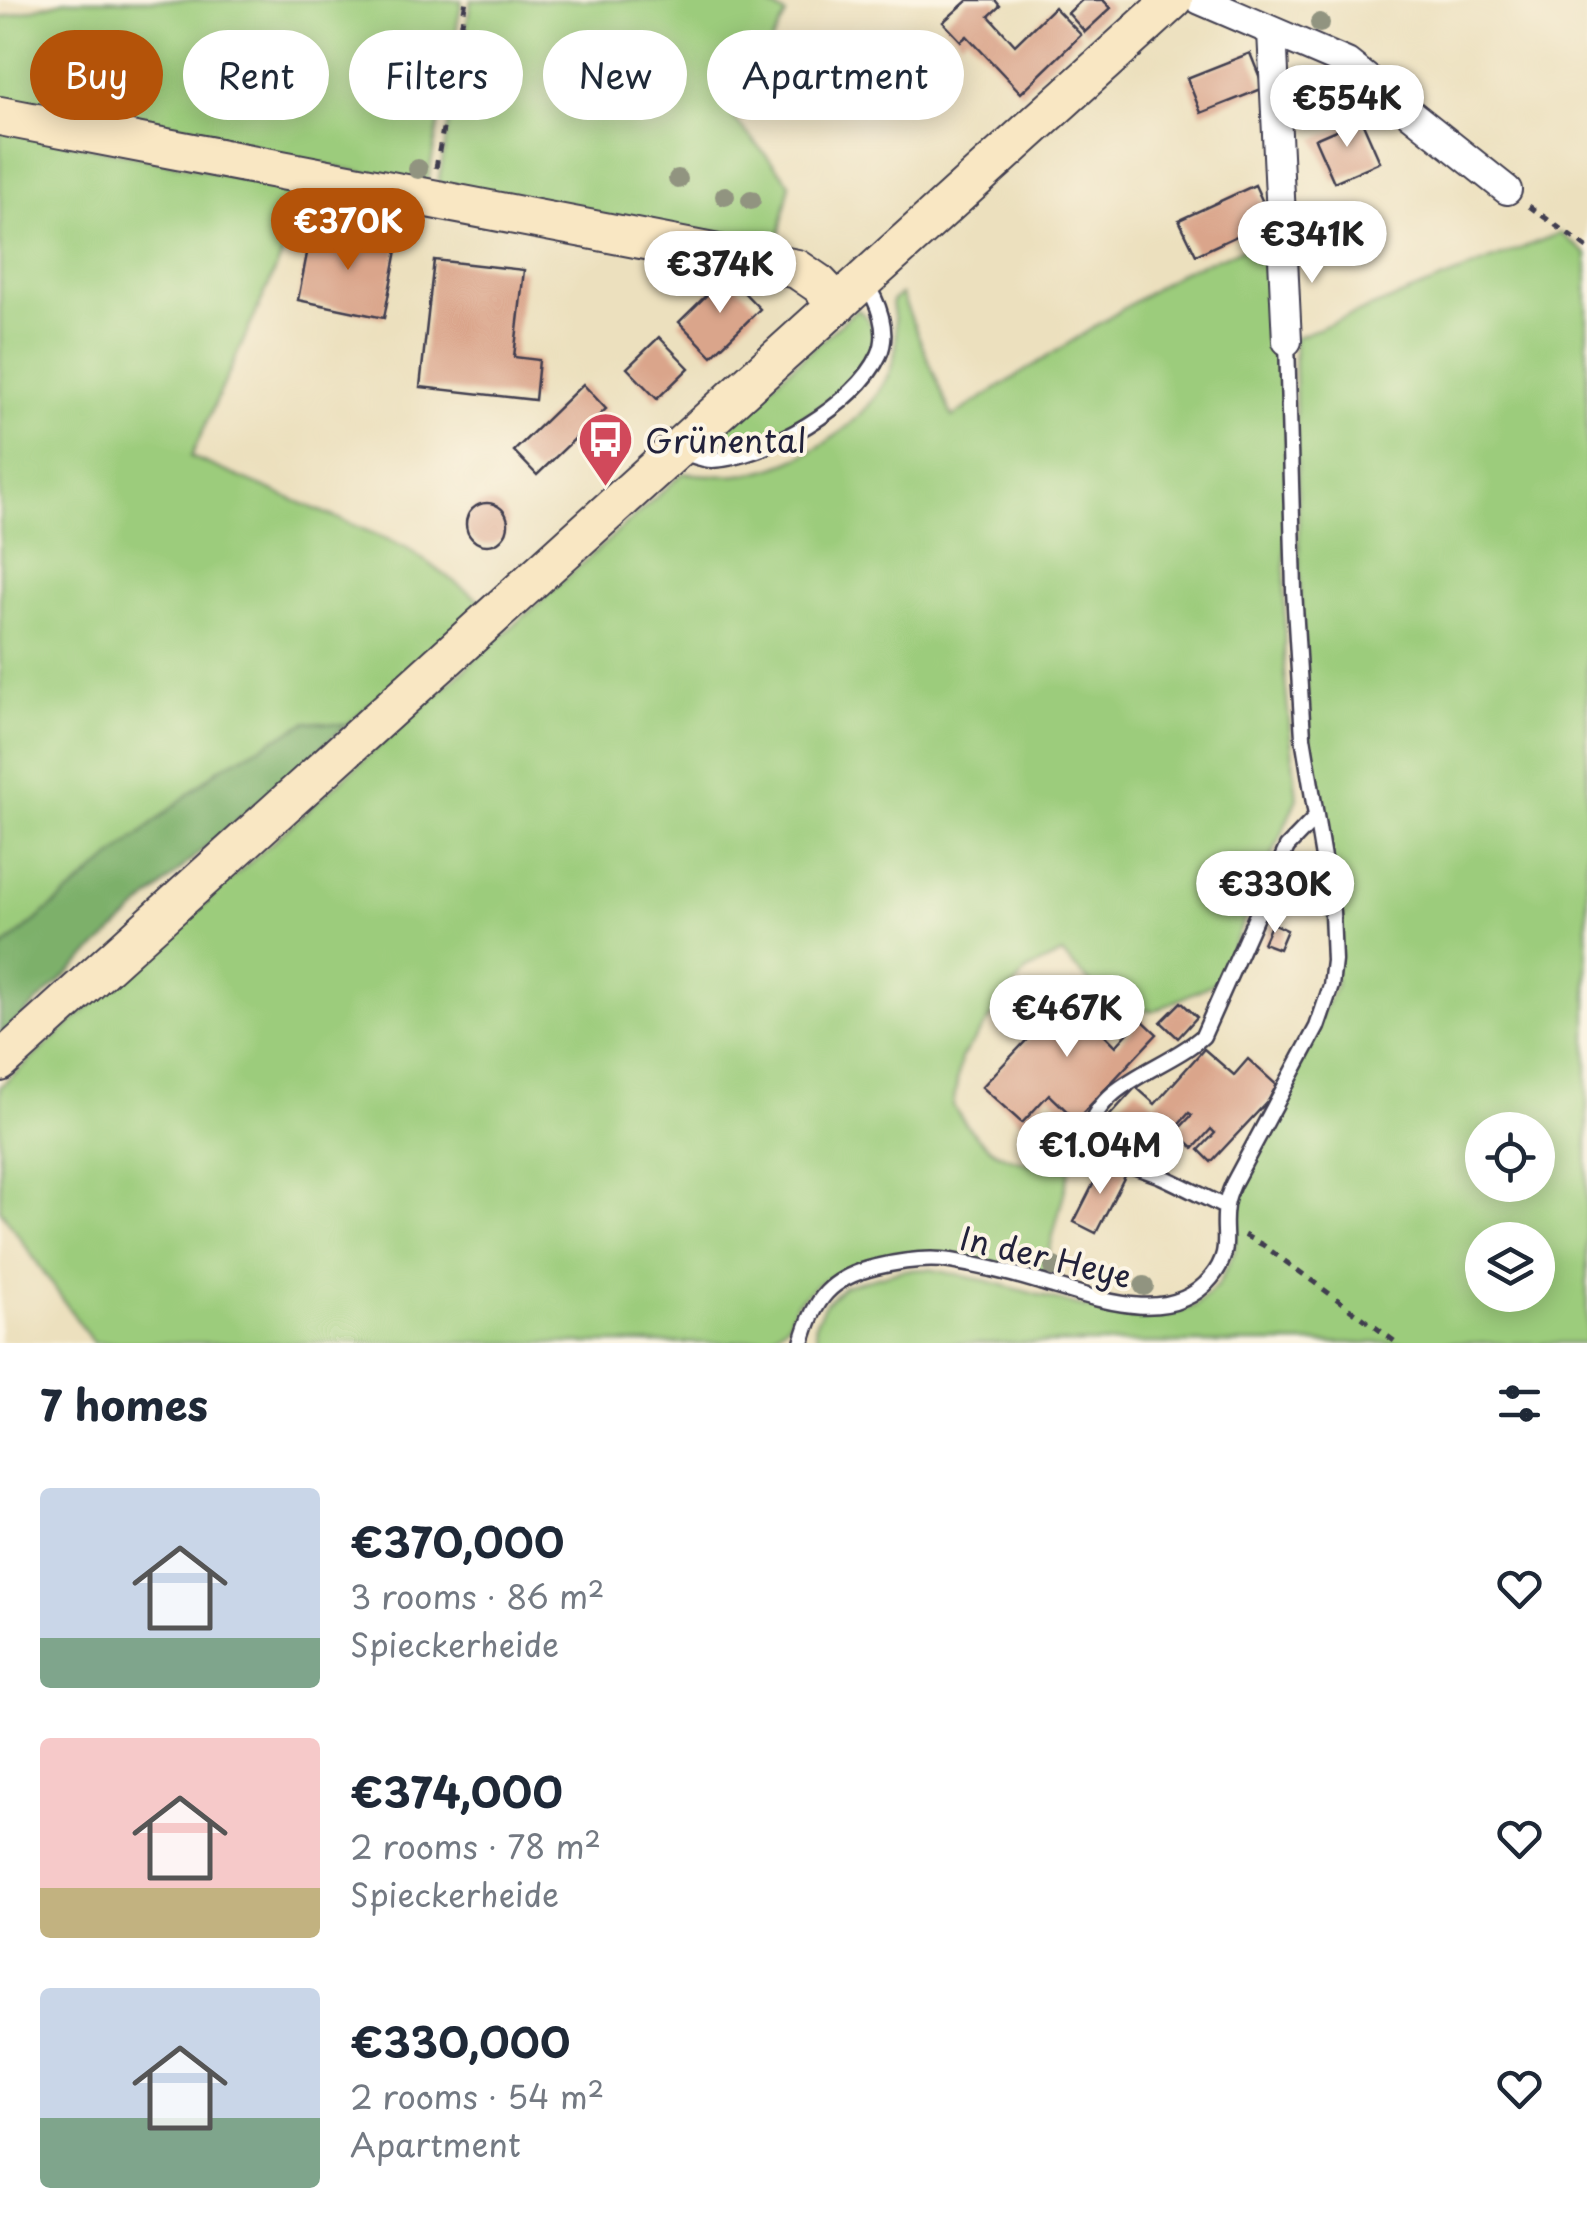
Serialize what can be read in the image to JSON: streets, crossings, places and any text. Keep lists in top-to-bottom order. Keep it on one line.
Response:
{"streets":{"lane":["In der Heye"]},"places":{"bus stop":["Grünental"]},"page":{"chip":["Buy","Rent","Filters","New","Apartment"],"price":["€554K","€370K","€341K","€374K","€330K","€467K","€1.04M"],"heading":"7 homes","list":[{"name":"€370,000","note":"3 rooms · 86 m² · Spieckerheide"},{"name":"€374,000","note":"2 rooms · 78 m² · Spieckerheide"},{"name":"€330,000","note":"2 rooms · 54 m² · Apartment"}]}}
